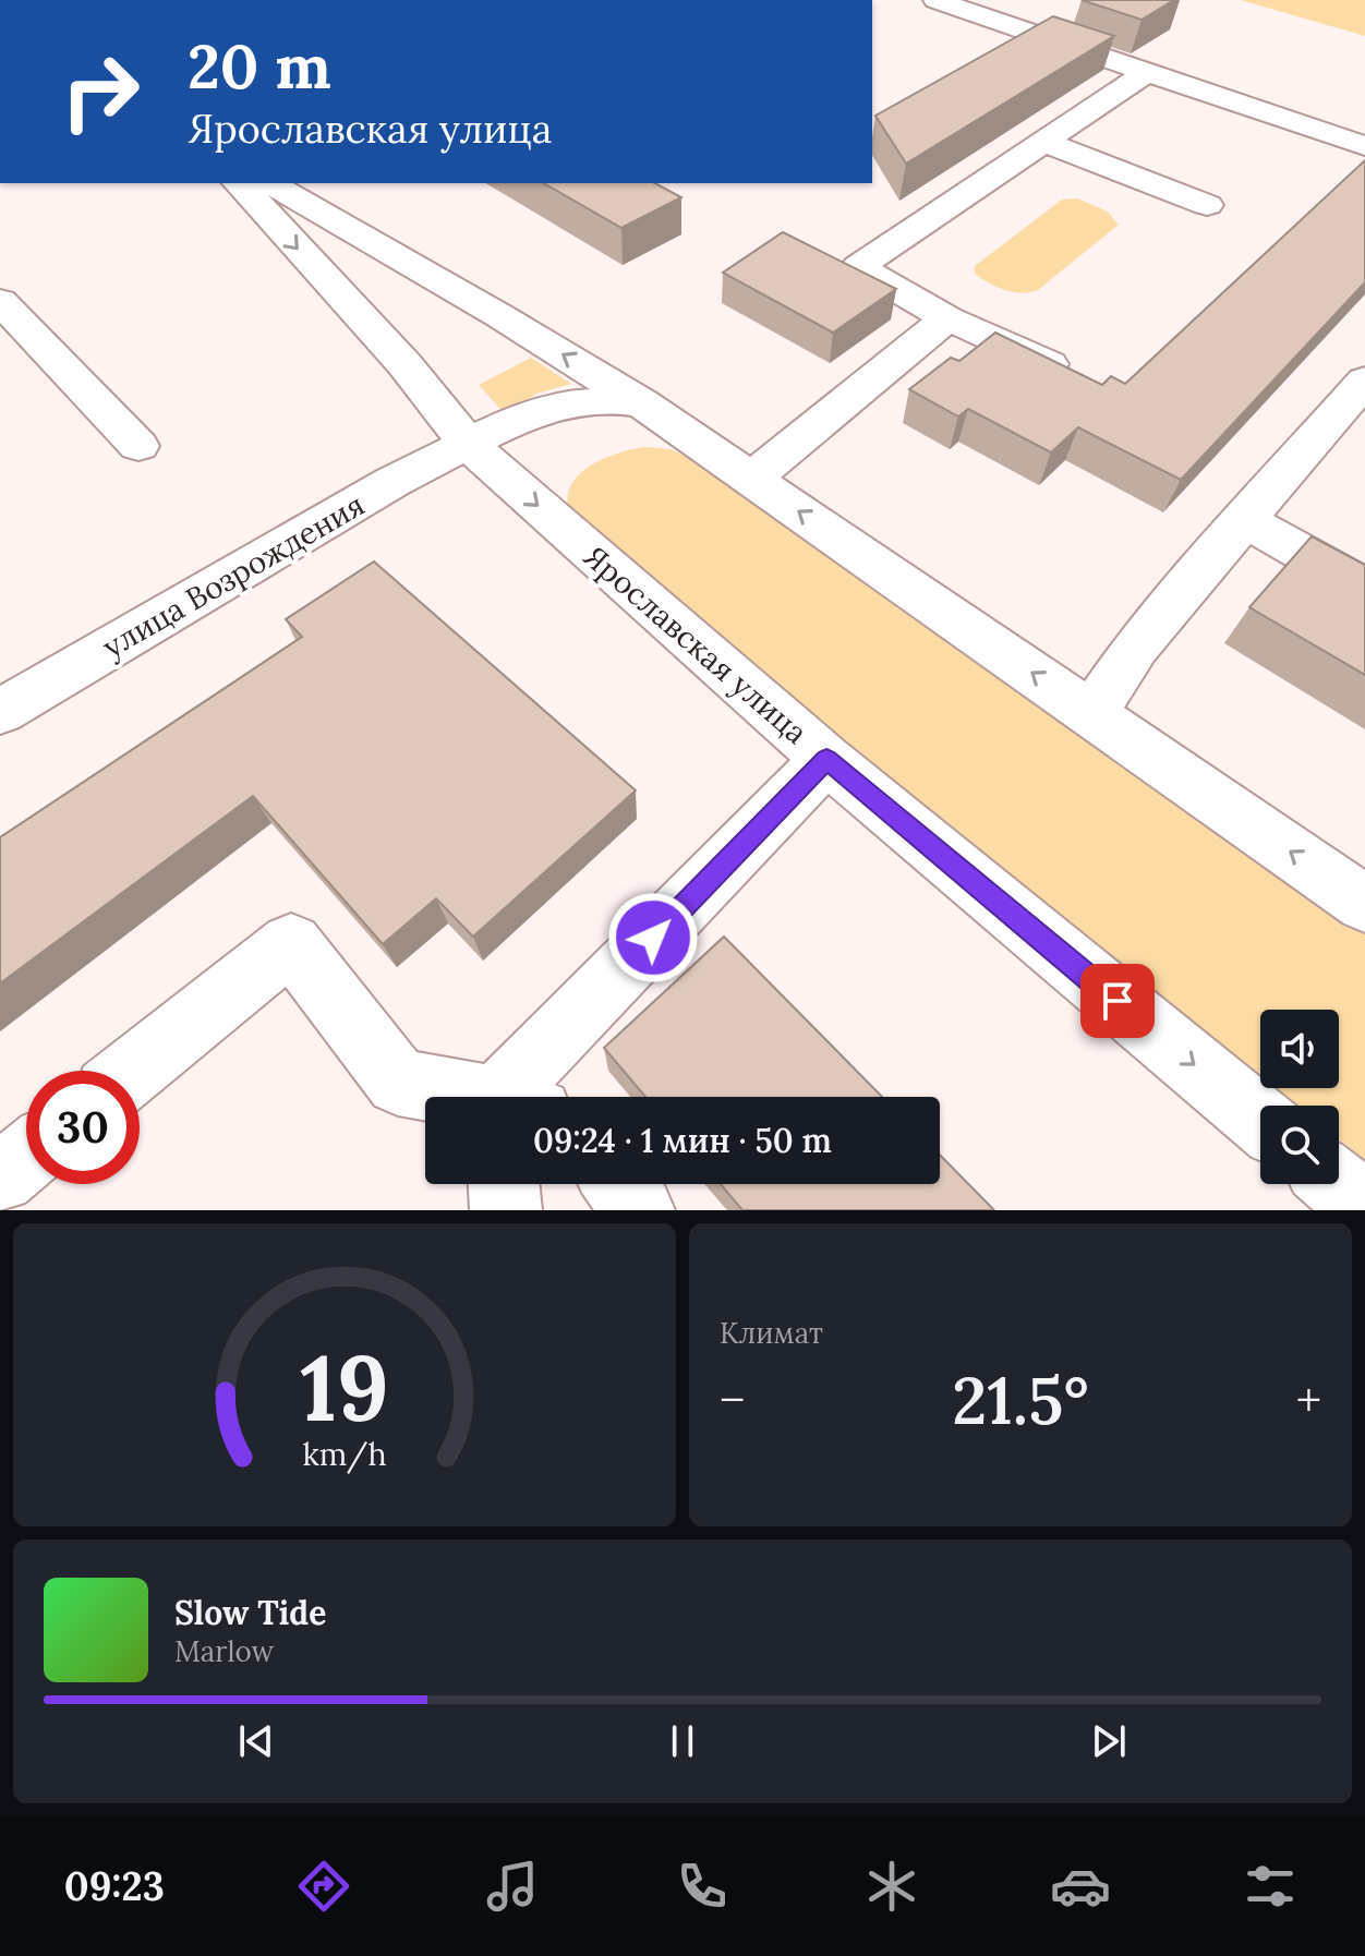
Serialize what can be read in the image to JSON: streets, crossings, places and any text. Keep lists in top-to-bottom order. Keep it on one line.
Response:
{"streets":{"street":["улица Возрождения","Ярославская улица"]},"crossings":[["улица Возрождения","Ярославская улица"]],"page":{"turn":["20 m","Ярославская улица"],"limit":"30","trip":"09:24 · 1 мин · 50 m","tile":"Климат","heat":["−","21.5°","+"],"song":["Slow Tide","Marlow"],"tabs":"09:23","gauge":["19","km/h"]}}
